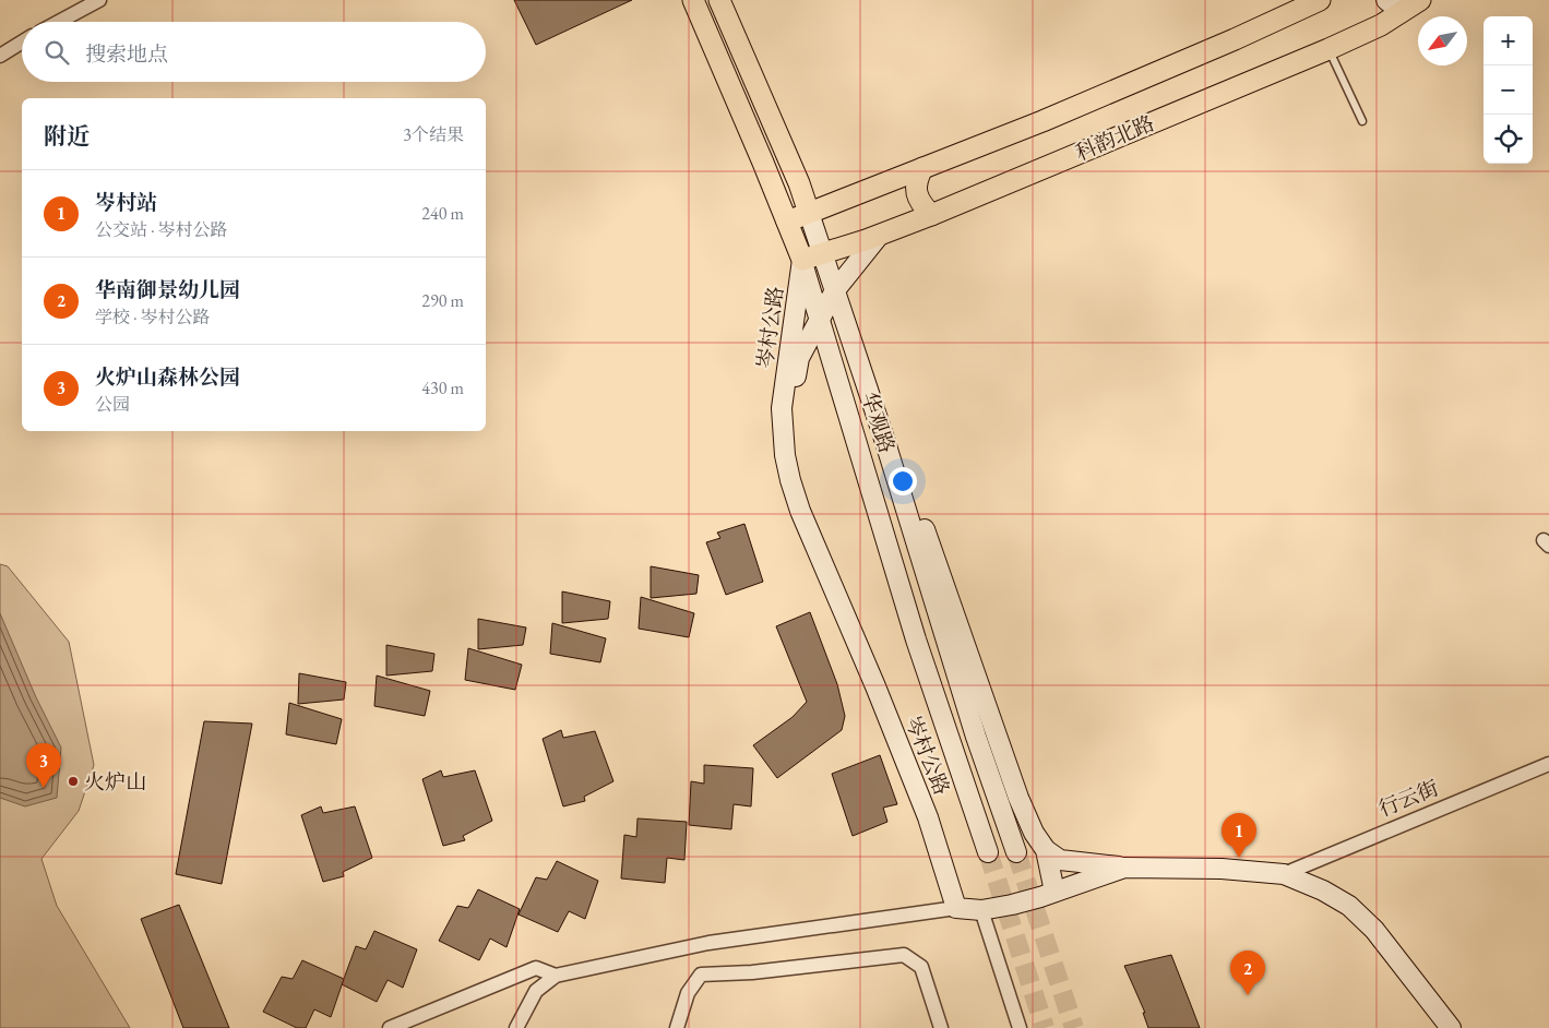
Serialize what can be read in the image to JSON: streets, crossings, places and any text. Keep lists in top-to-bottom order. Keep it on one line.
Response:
{"streets":{"main road":["科韵北路","华观路"],"street":["岑村公路","行云街"]},"crossings":[["科韵北路","岑村公路"],["科韵北路","华观路"],["岑村公路","华观路"]],"places":["火炉山"],"north":"bottom left","page":{"map_buttons":["+","−"],"search":"搜索地点","heading":["附近","3个结果"],"list":[{"mark":"1","name":"岑村站","note":"公交站 · 岑村公路","value":"240 m"},{"mark":"2","name":"华南御景幼儿园","note":"学校 · 岑村公路","value":"290 m"},{"mark":"3","name":"火炉山森林公园","note":"公园","value":"430 m"}],"pins":["3","1","2"]}}
